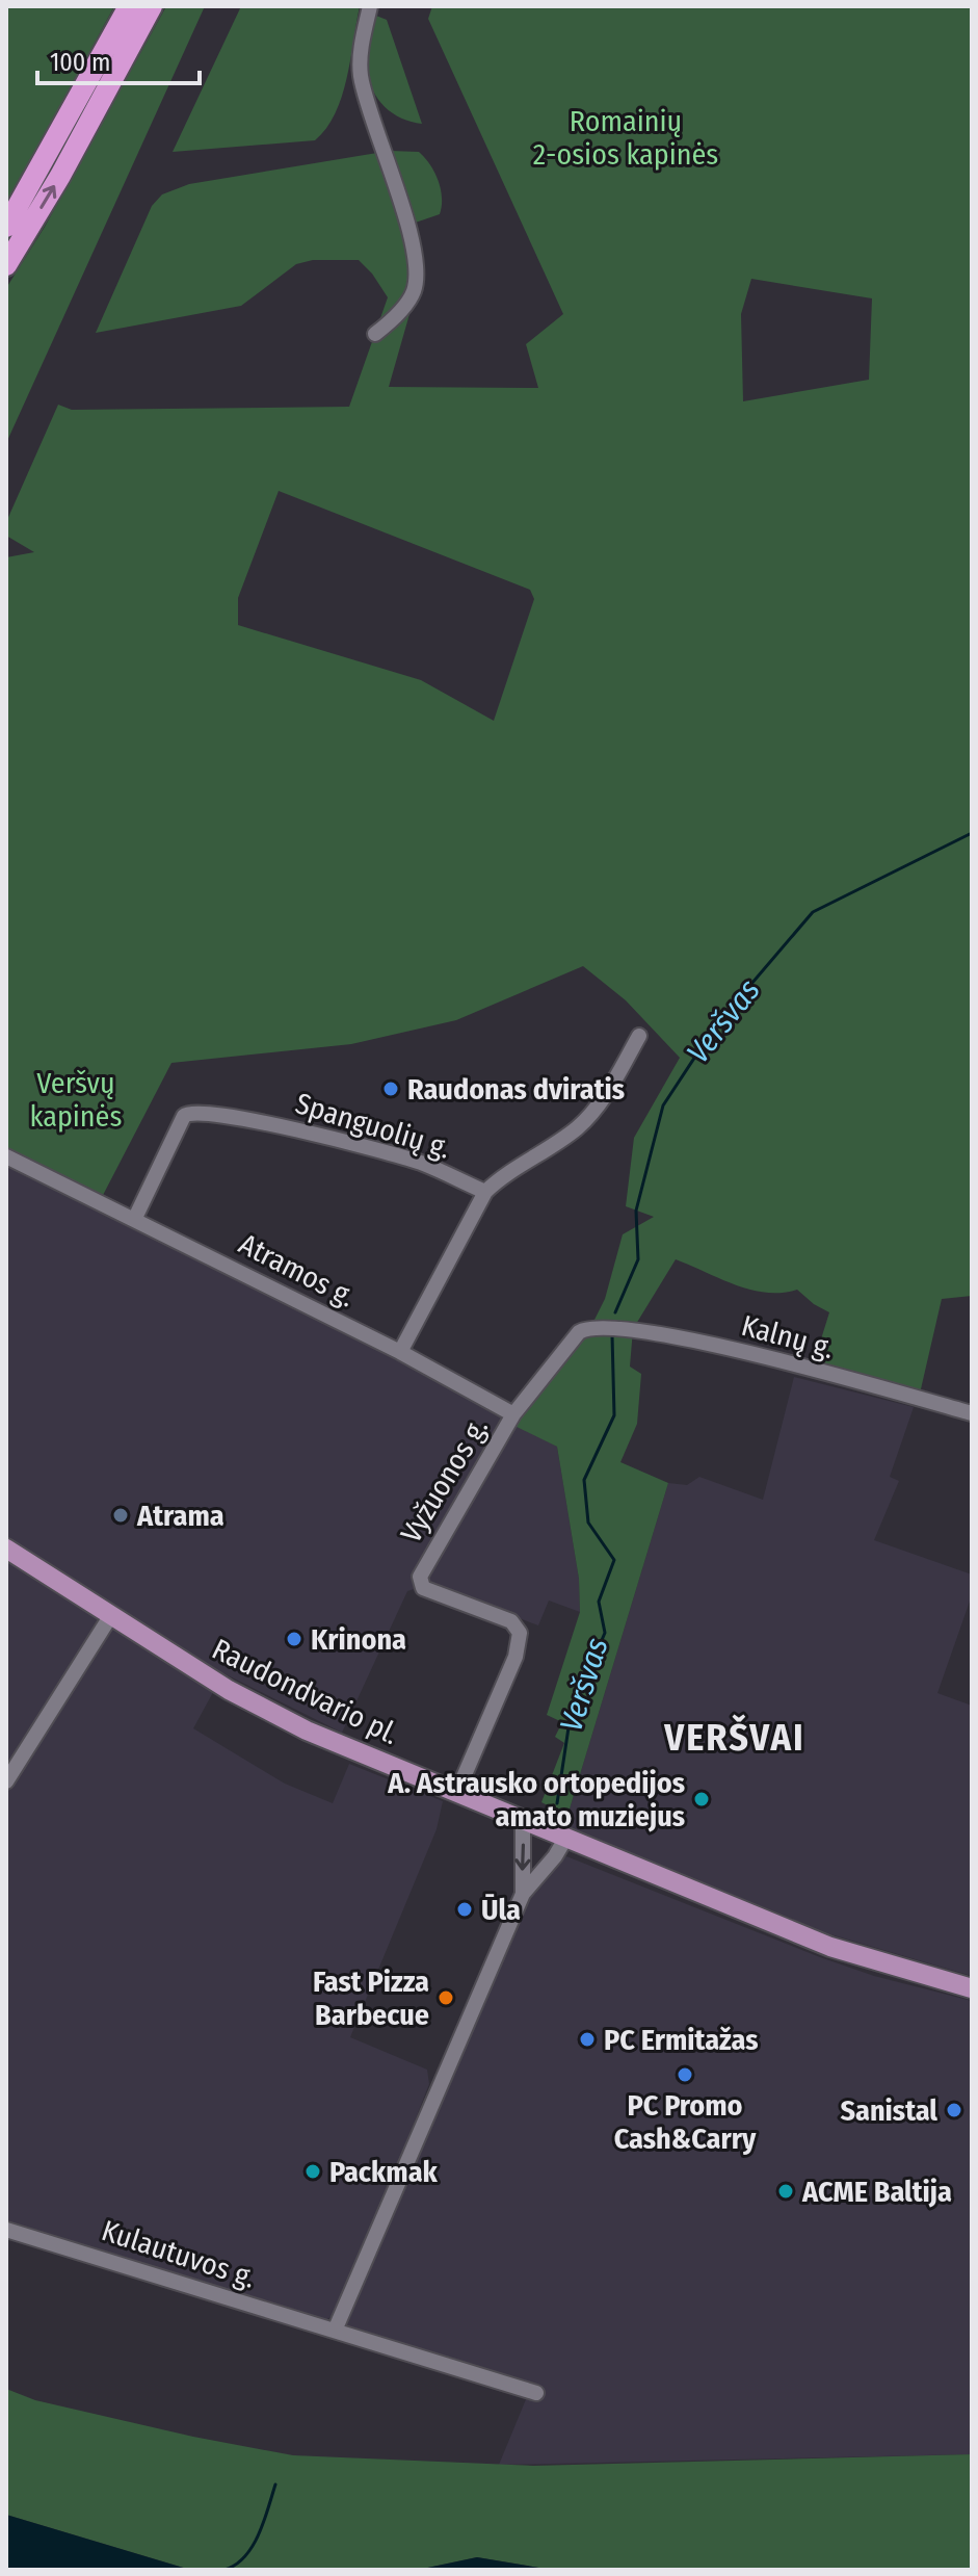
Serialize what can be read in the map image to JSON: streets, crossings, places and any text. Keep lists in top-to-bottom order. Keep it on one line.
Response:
{"streets":{"main road":["Raudondvario pl."],"street":["Spanguolių g.","Atramos g.","Kalnų g.","Vyžuonos g.","Kulautuvos g."]},"crossings":[["Spanguolių g.","Atramos g."],["Atramos g.","Kalnų g."],["Atramos g.","Vyžuonos g."],["Kalnų g.","Vyžuonos g."],["Vyžuonos g.","Raudondvario pl."]],"districts":["VERŠVAI"],"water":["Veršvas"],"parks":["Romainių 2-osios kapinės","Veršvų kapinės"],"places":["Raudonas dviratis","Atrama","Krinona","A. Astrausko ortopedijos amato muziejus","Ūla","Fast Pizza Barbecue","PC Ermitažas","PC Promo Cash&Carry","Sanistal","Packmak","ACME Baltija"],"scale_bar":"100 m"}
